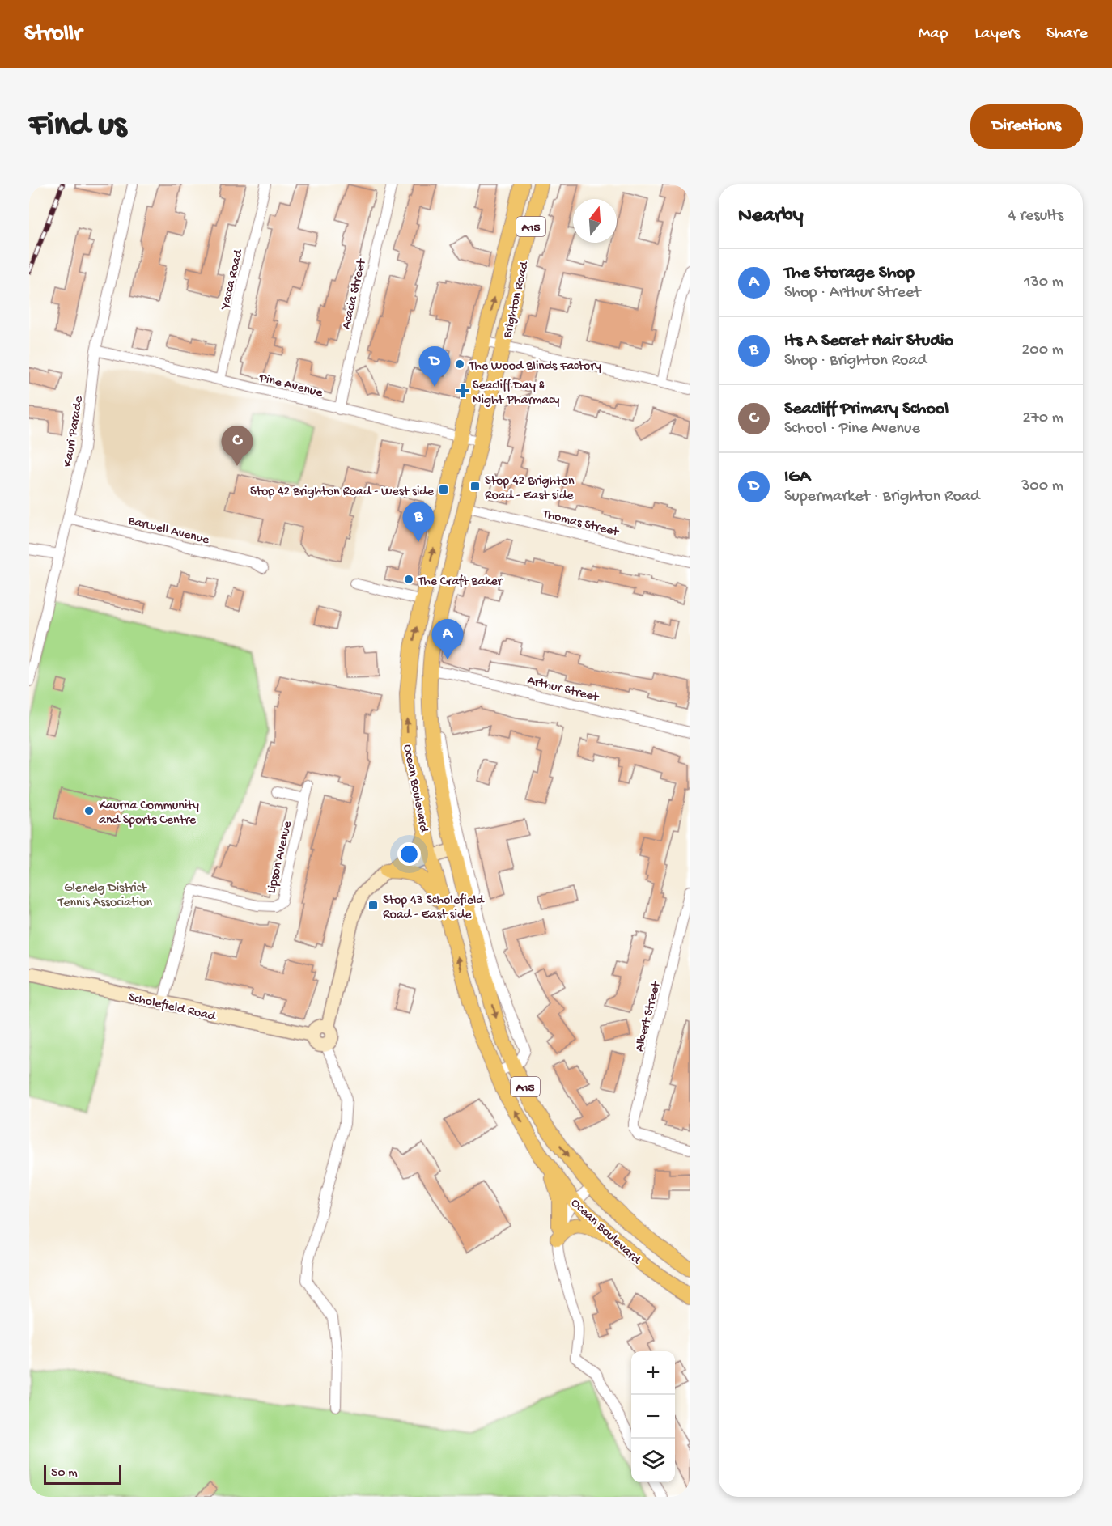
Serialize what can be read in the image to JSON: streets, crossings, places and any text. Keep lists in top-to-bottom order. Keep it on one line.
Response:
{"streets":{"main road":["A15","Brighton Road","Ocean Boulevard"],"street":["Yacca Road","Acacia Street","Pine Avenue","Kauri Parade","Thomas Street","Barwell Avenue","Arthur Street","Lipson Avenue","Scholefield Road","Albert Street"]},"crossings":[["Yacca Road","Pine Avenue"],["Acacia Street","Pine Avenue"],["Brighton Road","Pine Avenue"],["Brighton Road","Thomas Street"],["Brighton Road","Arthur Street"],["Brighton Road","Ocean Boulevard"],["Pine Avenue","Kauri Parade"],["Kauri Parade","Barwell Avenue"],["Arthur Street","Ocean Boulevard"],["Lipson Avenue","Scholefield Road"]],"parks":["Glenelg District Tennis Association"],"places":{"other":["The Wood Blinds Factory","The Craft Baker","Kaurna Community and Sports Centre"],"health":["Seacliff Day & Night Pharmacy"],"transit":["Stop 42 Brighton Road - East side","Stop 42 Brighton Road - West side","Stop 43 Scholefield Road - East side"]},"scale_bar":"50 m","north":"top","page":{"header":"Strollr","nav":["Map","Layers","Share"],"buttons":"Directions","title":"Find us","heading":["Nearby","4 results"],"list":[{"mark":"A","name":"The Storage Shop","note":"Shop · Arthur Street","value":"130 m"},{"mark":"B","name":"Its A Secret Hair Studio","note":"Shop · Brighton Road","value":"200 m"},{"mark":"C","name":"Seacliff Primary School","note":"School · Pine Avenue","value":"270 m"},{"mark":"D","name":"IGA","note":"Supermarket · Brighton Road","value":"300 m"}],"pins":["D","C","B","A"],"map_buttons":["+","−"],"scale":"50 m"}}
